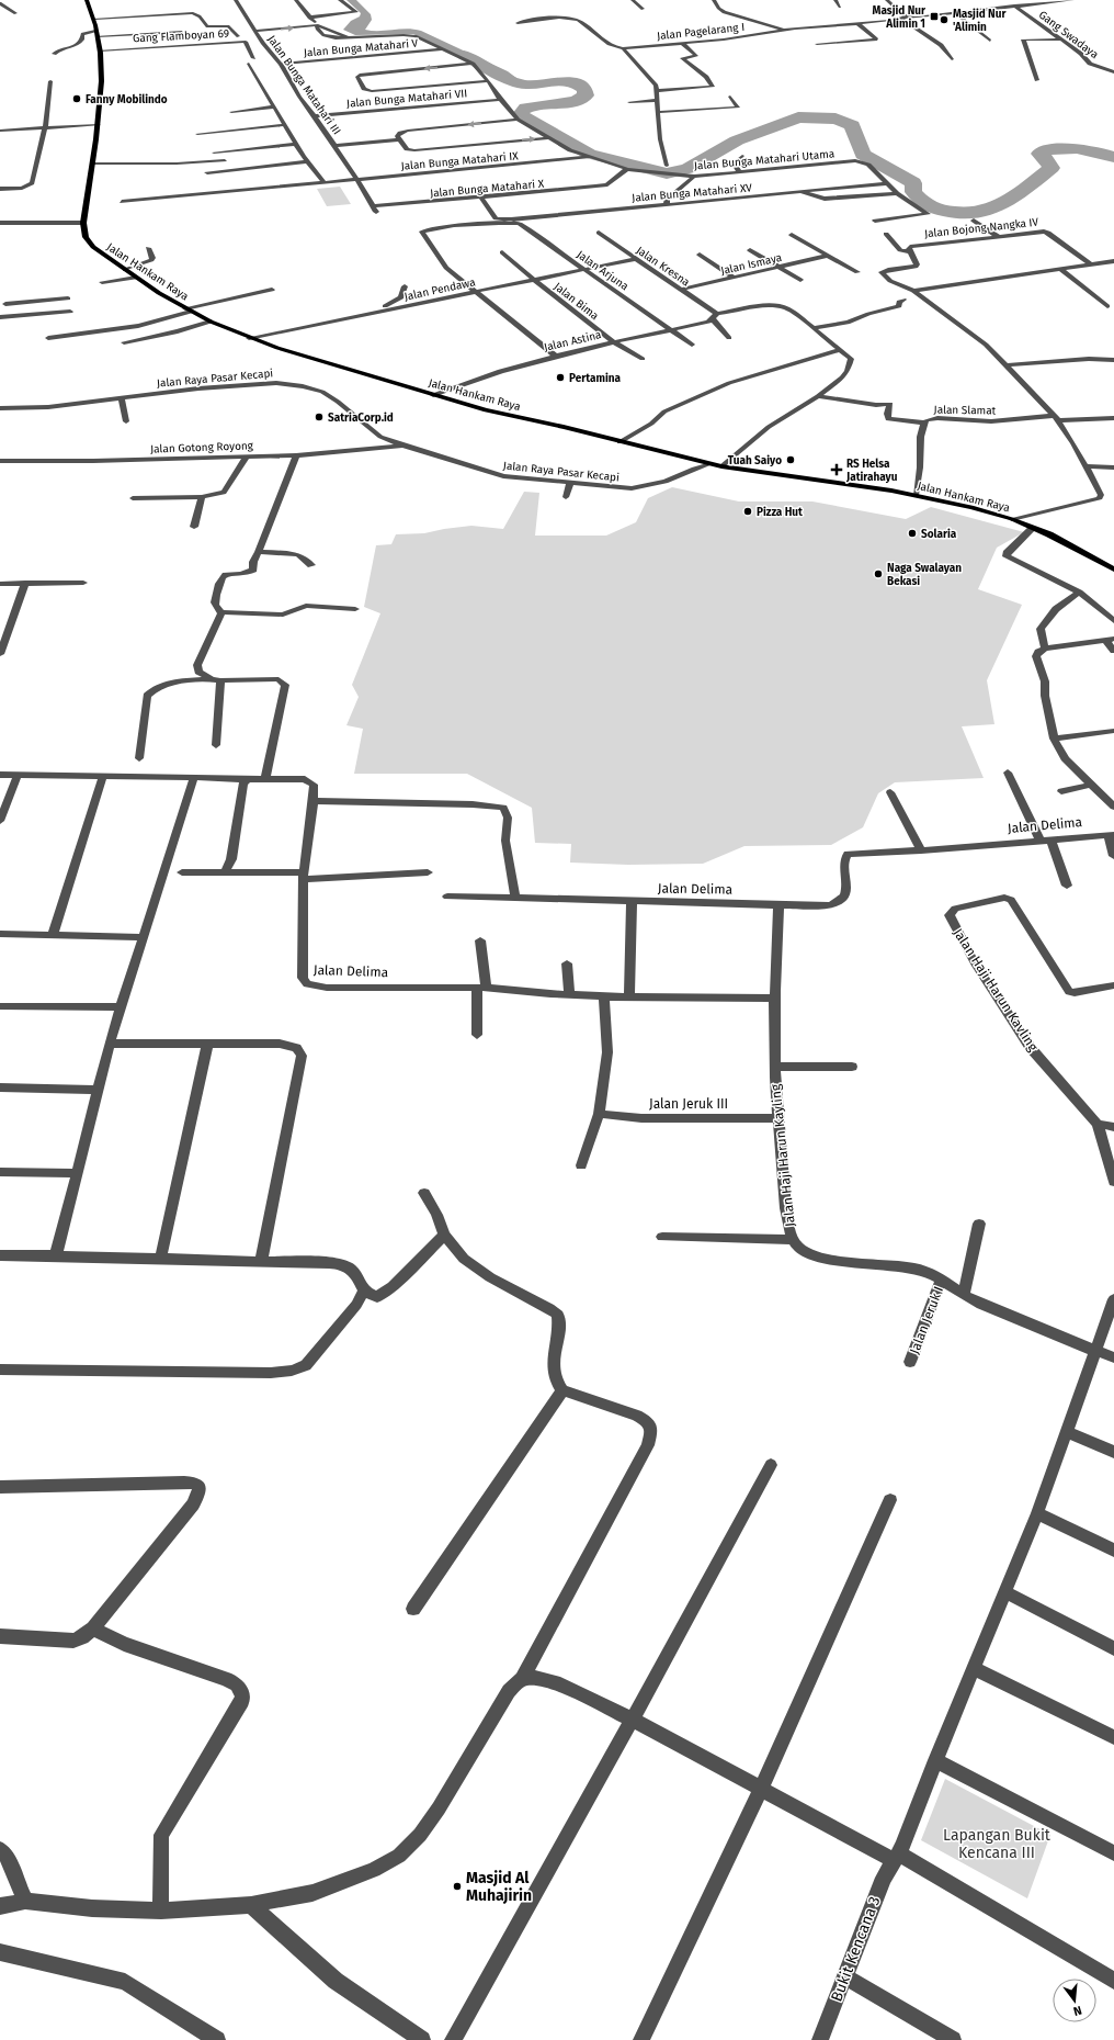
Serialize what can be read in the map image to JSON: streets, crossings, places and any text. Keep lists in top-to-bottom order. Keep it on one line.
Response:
{"streets":{"main road":["Jalan Hankam Raya"],"street":["Jalan Pagelarang I","Gang Swadaya","Gang Flamboyan 69","Jalan Bunga Matahari V","Jalan Bunga Matahari III","Jalan Bunga Matahari VII","Jalan Bunga Matahari Utama","Jalan Bunga Matahari IX","Jalan Bunga Matahari X","Jalan Bunga Matahari XV","Jalan Bojong Nangka IV","Jalan Ismaya","Jalan Kresna","Jalan Arjuna","Jalan Pendawa","Jalan Bima","Jalan Astina","Jalan Raya Pasar Kecapi","Jalan Slamat","Jalan Gotong Royong","Jalan Delima","Jalan Haji Harun Kavling","Jalan Jeruk III","Jalan Haji Harun Kayling","Jalan Jeruk I","Bukit Kencana 3"]},"crossings":[["Jalan Pagelarang I","Gang Swadaya"],["Gang Flamboyan 69","Jalan Hankam Raya"],["Jalan Bunga Matahari V","Jalan Bunga Matahari III"],["Jalan Bunga Matahari V","Jalan Bunga Matahari Utama"],["Jalan Bunga Matahari III","Jalan Bunga Matahari VII"],["Jalan Bunga Matahari III","Jalan Bunga Matahari IX"],["Jalan Bunga Matahari VII","Jalan Bunga Matahari Utama"],["Jalan Bunga Matahari Utama","Jalan Bunga Matahari IX"],["Jalan Bunga Matahari Utama","Jalan Bunga Matahari X"],["Jalan Bunga Matahari Utama","Jalan Bunga Matahari XV"],["Jalan Bunga Matahari XV","Jalan Arjuna"],["Jalan Bojong Nangka IV","Jalan Hankam Raya"],["Jalan Bojong Nangka IV","Jalan Slamat"],["Jalan Ismaya","Jalan Kresna"],["Jalan Kresna","Jalan Pendawa"],["Jalan Kresna","Jalan Astina"],["Jalan Arjuna","Jalan Pendawa"],["Jalan Arjuna","Jalan Astina"],["Jalan Hankam Raya","Jalan Pendawa"],["Jalan Hankam Raya","Jalan Astina"],["Jalan Hankam Raya","Jalan Raya Pasar Kecapi"],["Jalan Hankam Raya","Jalan Slamat"],["Jalan Pendawa","Jalan Bima"],["Jalan Bima","Jalan Astina"],["Jalan Raya Pasar Kecapi","Jalan Gotong Royong"],["Jalan Delima","Jalan Haji Harun Kayling"],["Jalan Jeruk III","Jalan Haji Harun Kayling"],["Jalan Haji Harun Kayling","Jalan Jeruk I"],["Jalan Haji Harun Kayling","Bukit Kencana 3"]],"parks":["Lapangan Bukit Kencana III"],"places":{"transit":["Masjid Nur Alimin 1"],"other":["Masjid Nur 'Alimin","Fanny Mobilindo","Pertamina","SatriaCorp.id","Tuah Saiyo","Pizza Hut","Solaria","Naga Swalayan Bekasi","Masjid Al Muhajirin"],"health":["RS Helsa Jatirahayu"]},"north":"bottom"}
